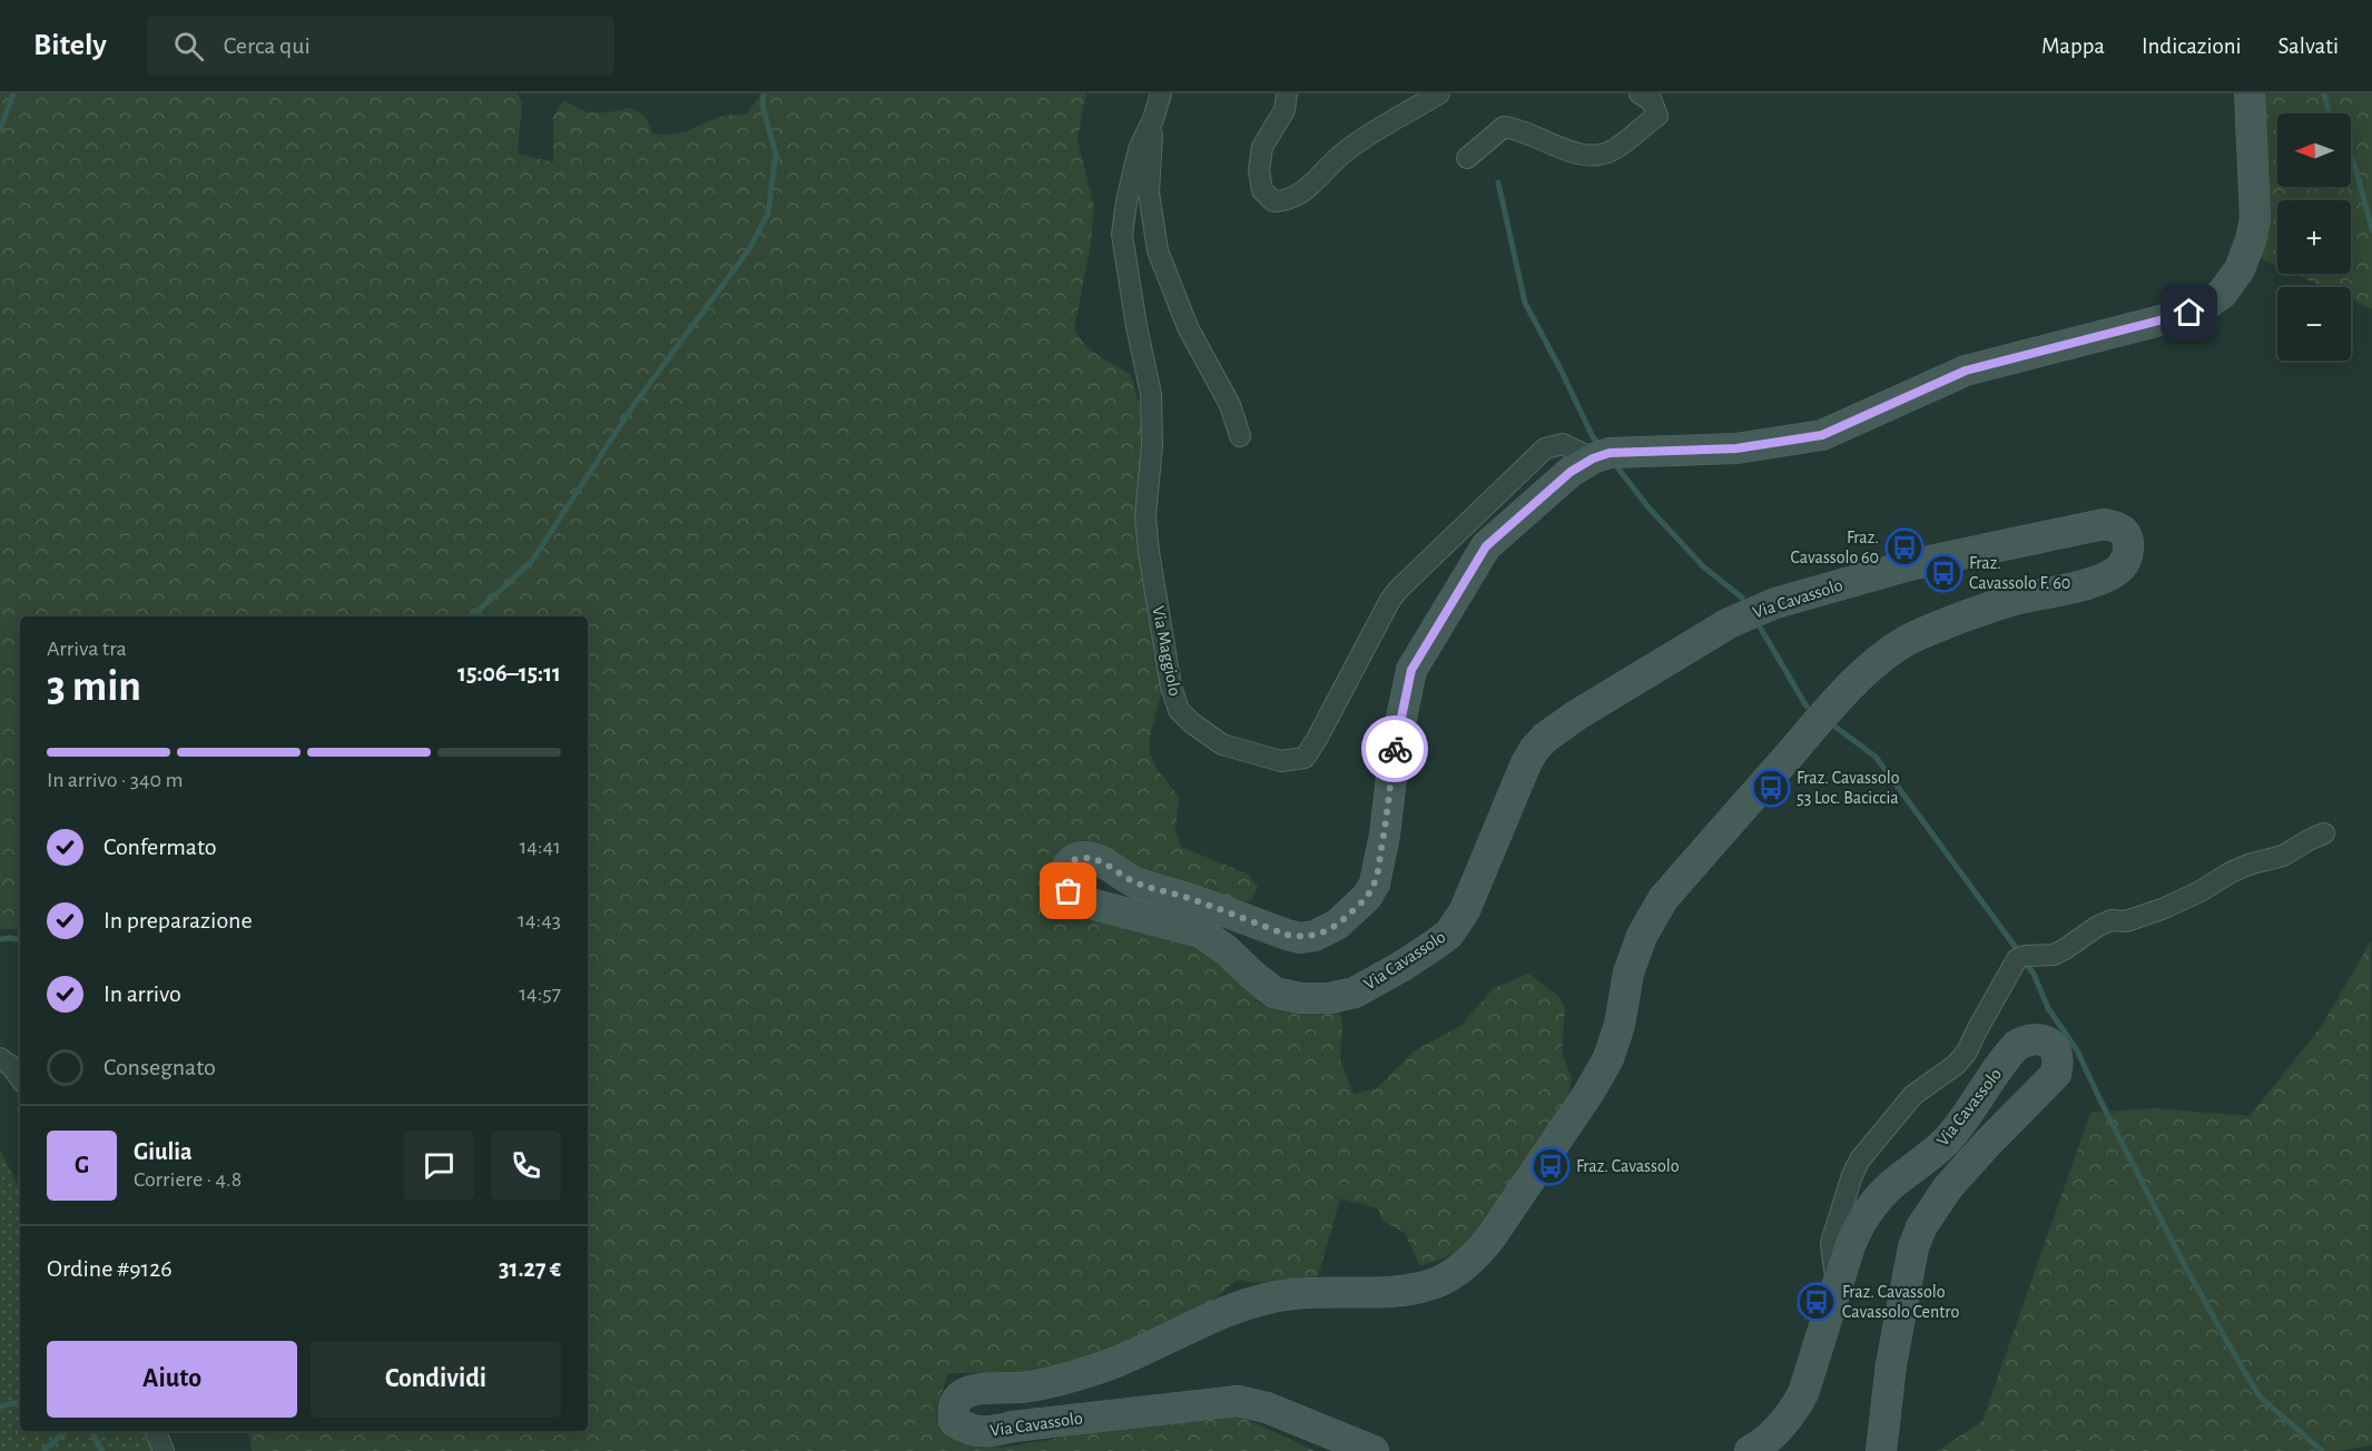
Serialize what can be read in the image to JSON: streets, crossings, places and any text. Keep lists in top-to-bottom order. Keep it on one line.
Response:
{"streets":{"main road":["Via Cavassolo"],"street":["Via Maggiolo"]},"crossings":[["Via Cavassolo","Via Maggiolo"]],"places":{"bus stop":["Fraz. Cavassolo 60","Fraz. Cavassolo F. 60","Fraz. Cavassolo 53 Loc. Baciccia","Fraz. Cavassolo","Fraz. Cavassolo Cavassolo Centro"]},"north":"left","page":{"header":"Bitely","search":"Cerca qui","nav":["Mappa","Indicazioni","Salvati"],"map_buttons":["+","−"],"heading":["3 min","Arriva tra","15:06–15:11"],"panel":["Giulia","Corriere · 4.8","Ordine #9126","31.27 €"],"bar":"In arrivo · 340 m","list":[["Confermato","14:41"],["In preparazione","14:43"],["In arrivo","14:57"],"Consegnato"],"round":"G","buttons":["Aiuto","Condividi"]}}
